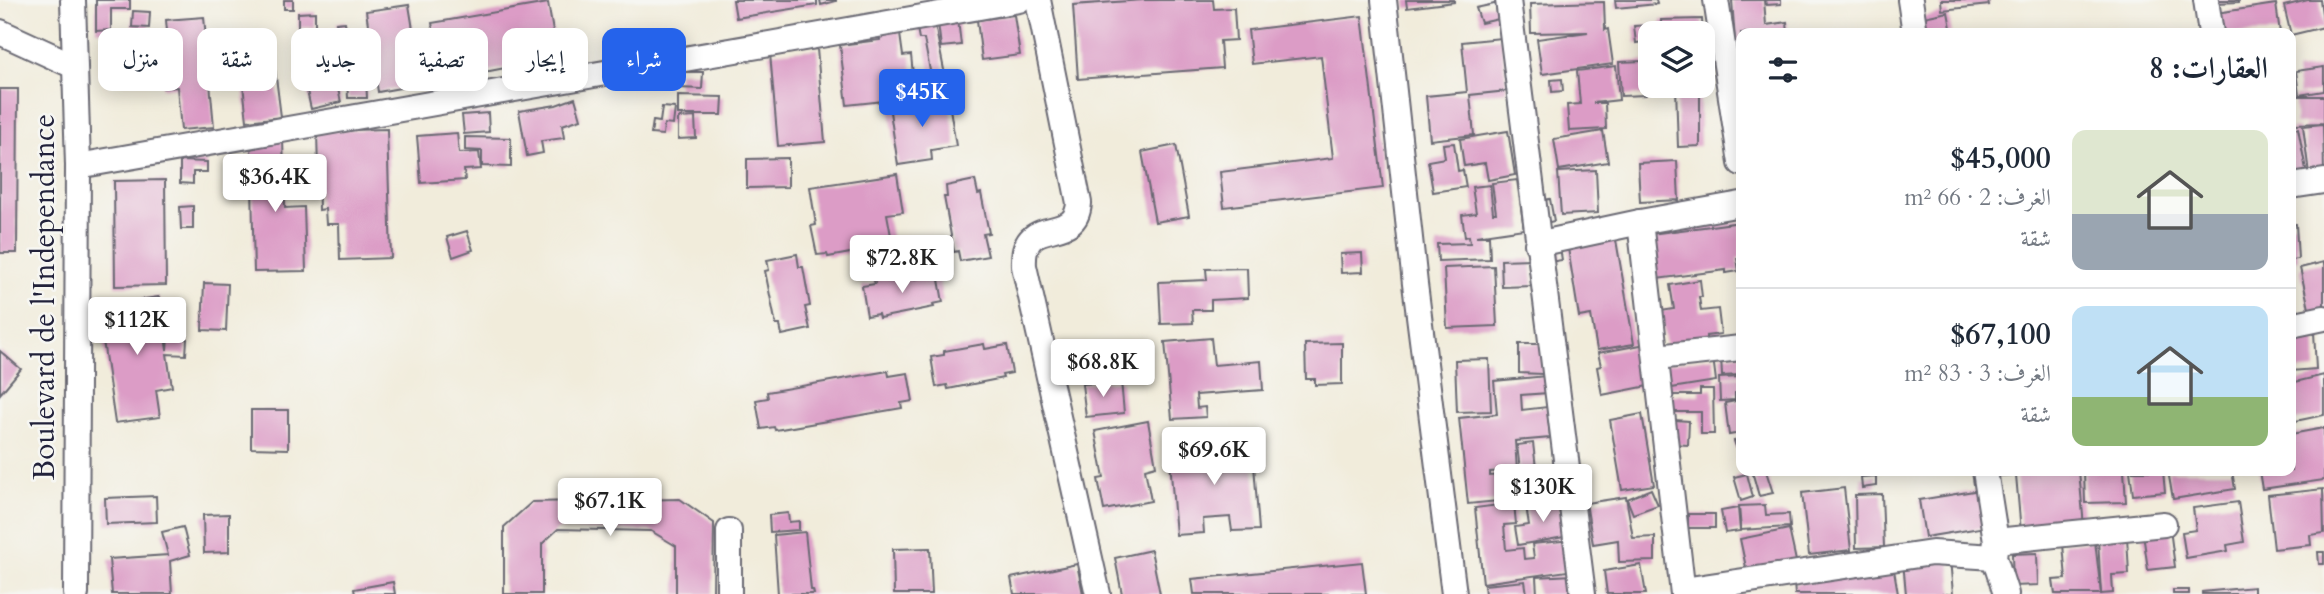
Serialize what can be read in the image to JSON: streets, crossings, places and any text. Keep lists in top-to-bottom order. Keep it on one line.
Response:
{"streets":{"street":["Boulevard de l'Independance"]},"page":{"chip":["شراء","إيجار","تصفية","جديد","شقة","منزل"],"heading":"العقارات: 8","price":["$45K","$36.4K","$72.8K","$112K","$68.8K","$69.6K","$130K","$67.1K"],"list":[{"name":"$45,000","note":"الغرف: 2 · 66 m² · شقة"},{"name":"$67,100","note":"الغرف: 3 · 83 m² · شقة"}]}}
